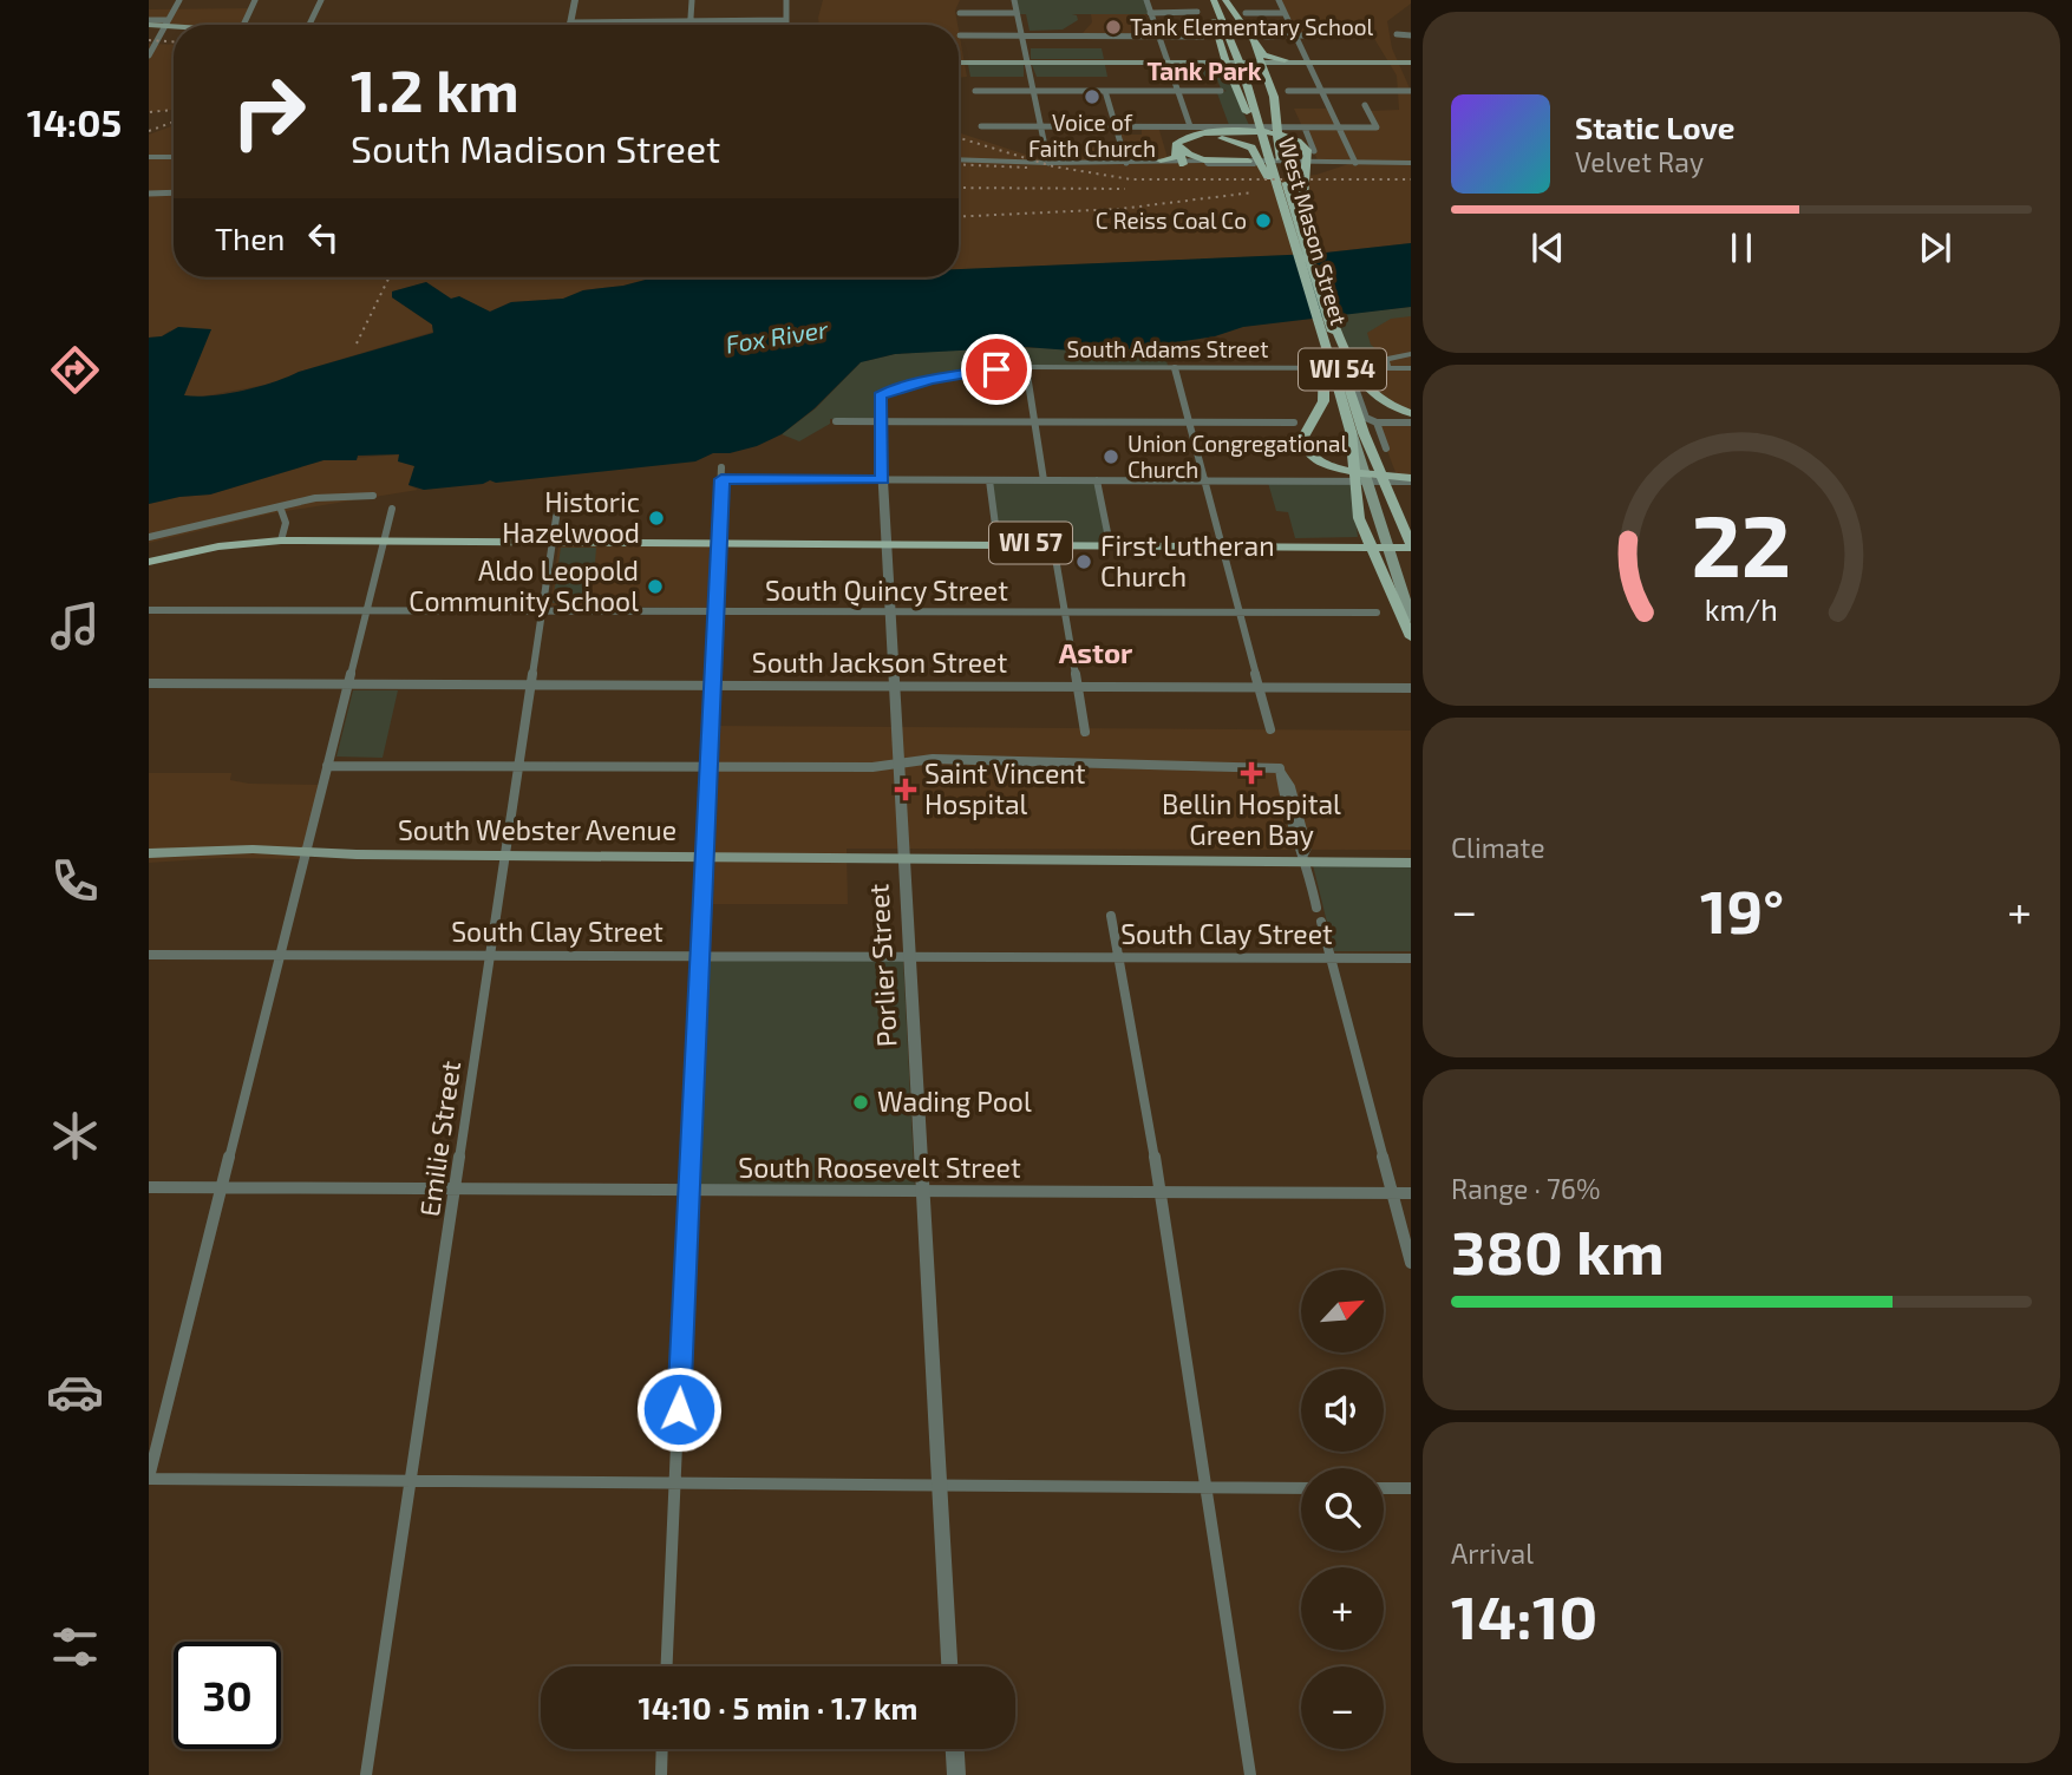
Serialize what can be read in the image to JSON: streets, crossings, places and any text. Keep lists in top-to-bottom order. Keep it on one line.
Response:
{"streets":{"main road":["West Mason Street","WI 54","WI 57","South Webster Avenue"],"street":["South Adams Street","South Quincy Street","South Jackson Street","South Clay Street","Porlier Street","Emilie Street","South Roosevelt Street"]},"crossings":[["West Mason Street","WI 54"],["South Adams Street","Porlier Street"],["WI 54","WI 57"],["WI 57","Porlier Street"],["WI 57","Emilie Street"],["South Quincy Street","Porlier Street"],["South Quincy Street","Emilie Street"],["South Jackson Street","Porlier Street"],["South Jackson Street","Emilie Street"],["South Webster Avenue","Porlier Street"],["South Webster Avenue","Emilie Street"],["South Clay Street","Porlier Street"],["South Clay Street","Emilie Street"],["Porlier Street","South Roosevelt Street"],["Emilie Street","South Roosevelt Street"]],"districts":["Tank Park","Astor"],"water":["Fox River"],"places":{"other":["Tank Elementary School","Voice of Faith Church","C Reiss Coal Co","Union Congregational Church","Historic Hazelwood","First Lutheran Church","Aldo Leopold Community School","Wading Pool"],"health":["Bellin Hospital Green Bay","Saint Vincent Hospital"]},"north":"top right","page":{"tabs":"14:05","turn":["1.2 km","South Madison Street"],"song":["Static Love","Velvet Ray"],"then":"Then","tile":["Climate",["Range · 76%","380 km"],["Arrival","14:10"]],"heat":["−","19°","+"],"map_buttons":["+","−"],"limit":"30","trip":"14:10 · 5 min · 1.7 km","gauge":["22","km/h"]}}
